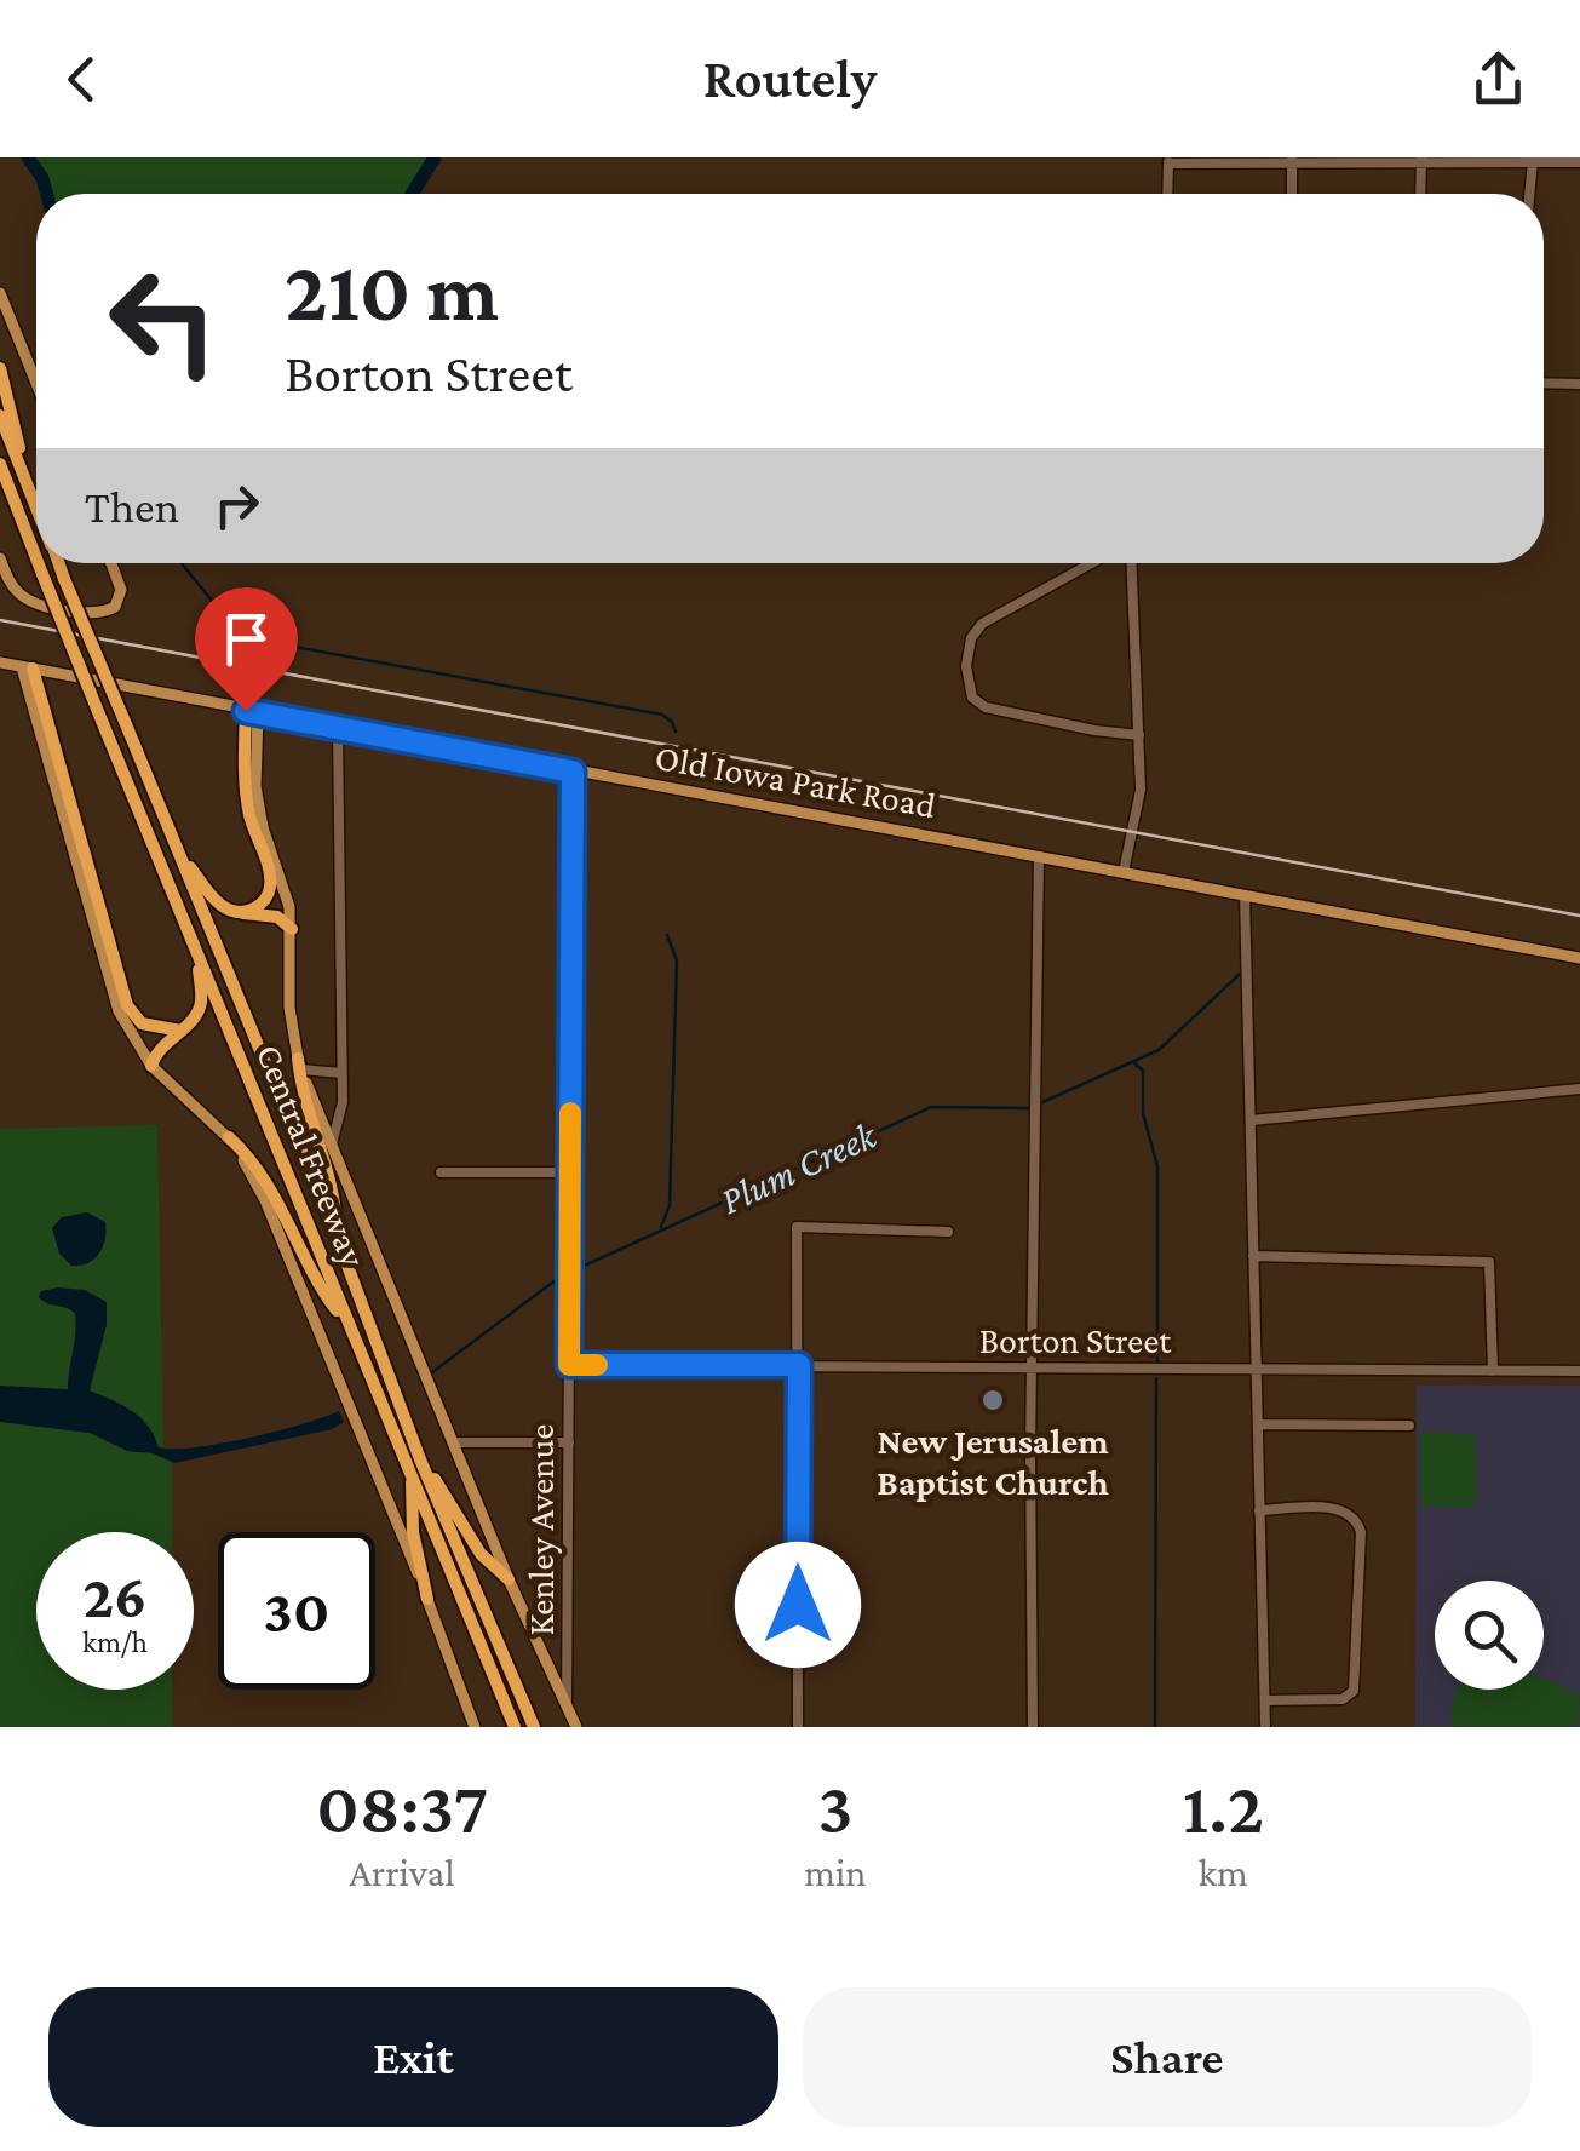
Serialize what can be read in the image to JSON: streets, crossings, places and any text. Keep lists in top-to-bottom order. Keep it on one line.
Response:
{"streets":{"highway":["Central Freeway"],"main road":["Old Iowa Park Road"],"street":["Borton Street","Kenley Avenue"]},"crossings":[["Old Iowa Park Road","Central Freeway"],["Old Iowa Park Road","Kenley Avenue"],["Central Freeway","Kenley Avenue"],["Borton Street","Kenley Avenue"]],"water":["Plum Creek"],"places":["New Jerusalem Baptist Church"],"page":{"header":"Routely","turn":["210 m","Borton Street"],"then":"Then","speed":"26 km/h","limit":"30","eta":["08:37","Arrival","3","min","1.2","km"],"buttons":["Exit","Share"]}}
